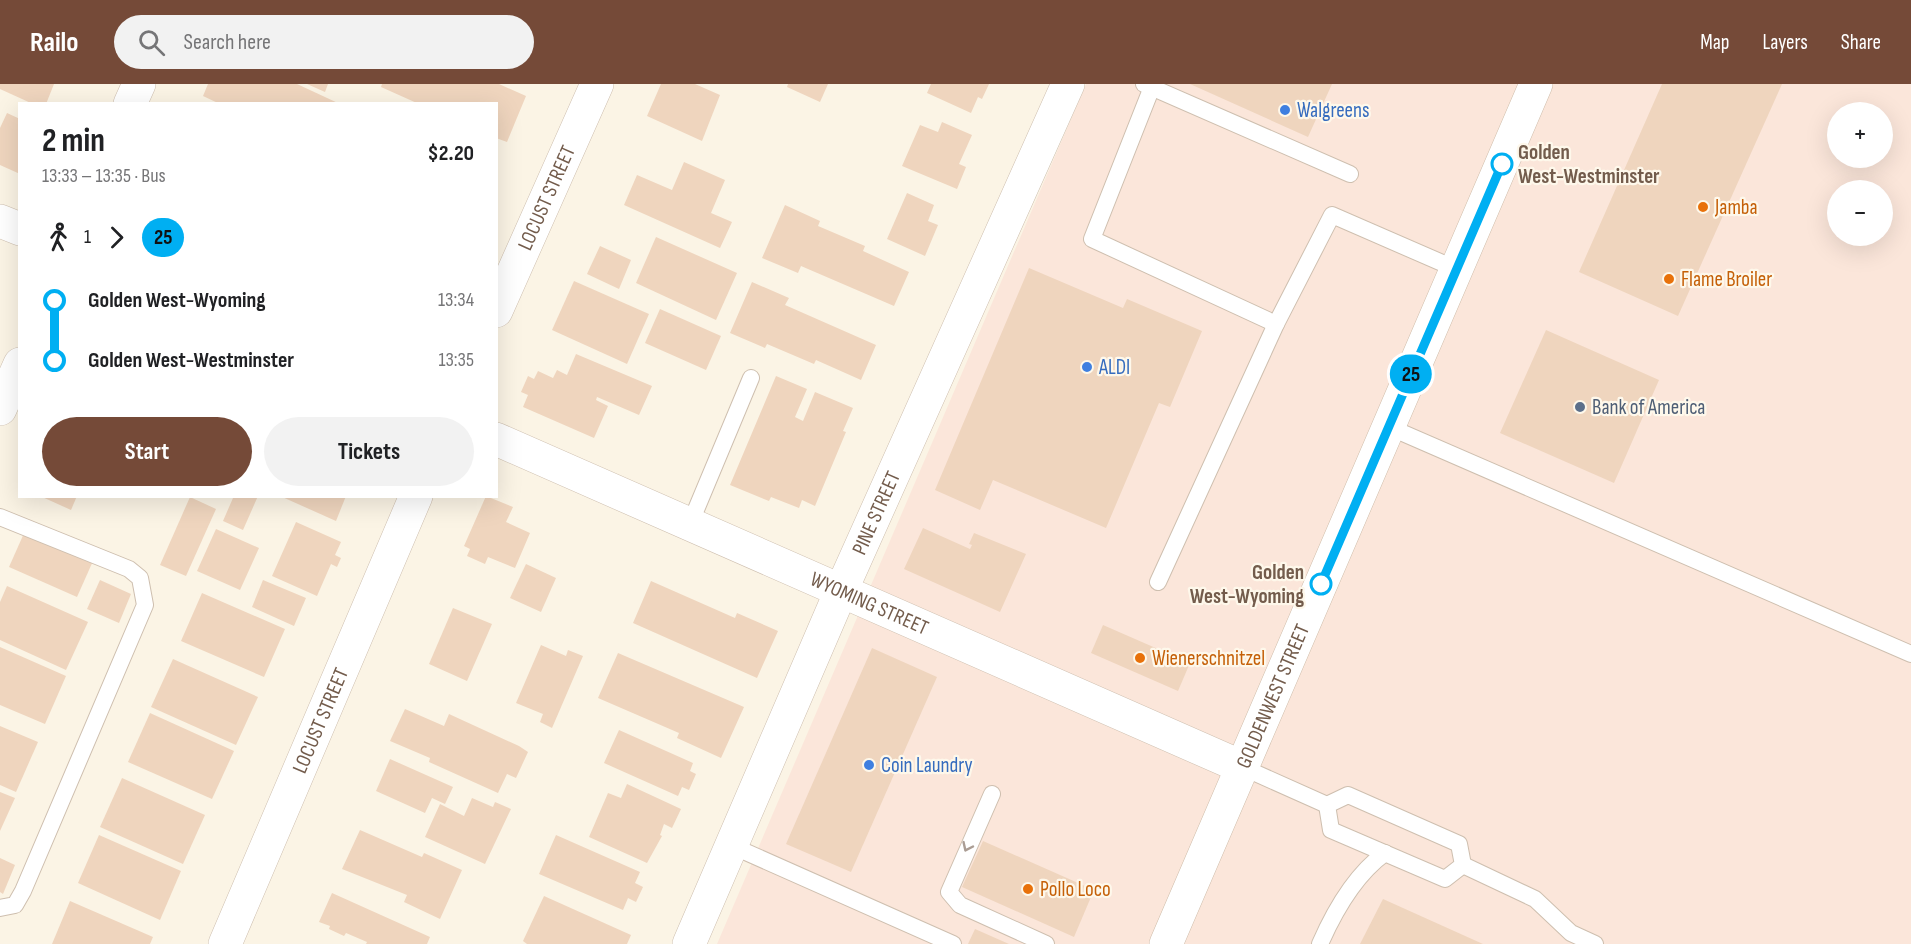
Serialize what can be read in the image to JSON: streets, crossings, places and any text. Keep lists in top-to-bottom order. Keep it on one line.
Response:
{"streets":{"street":["LOCUST STREET","PINE STREET","WYOMING STREET","GOLDENWEST STREET"]},"crossings":[["PINE STREET","WYOMING STREET"],["WYOMING STREET","GOLDENWEST STREET"]],"places":["Walgreens","Golden West-Westminster","Jamba","Flame Broiler","ALDI","Bank of America","Golden West-Wyoming","Wienerschnitzel","Coin Laundry","Pollo Loco"],"lines":["bus line 25"],"page":{"header":"Railo","search":"Search here","nav":["Map","Layers","Share"],"on_map":"25","map_buttons":["+","−"],"heading":["2 min","13:33 – 13:35 · Bus","$2.20"],"legs":["1","25"],"list":[{"name":"Golden West-Wyoming","value":"13:34"},{"name":"Golden West-Westminster","value":"13:35"}],"buttons":["Start","Tickets"]}}
